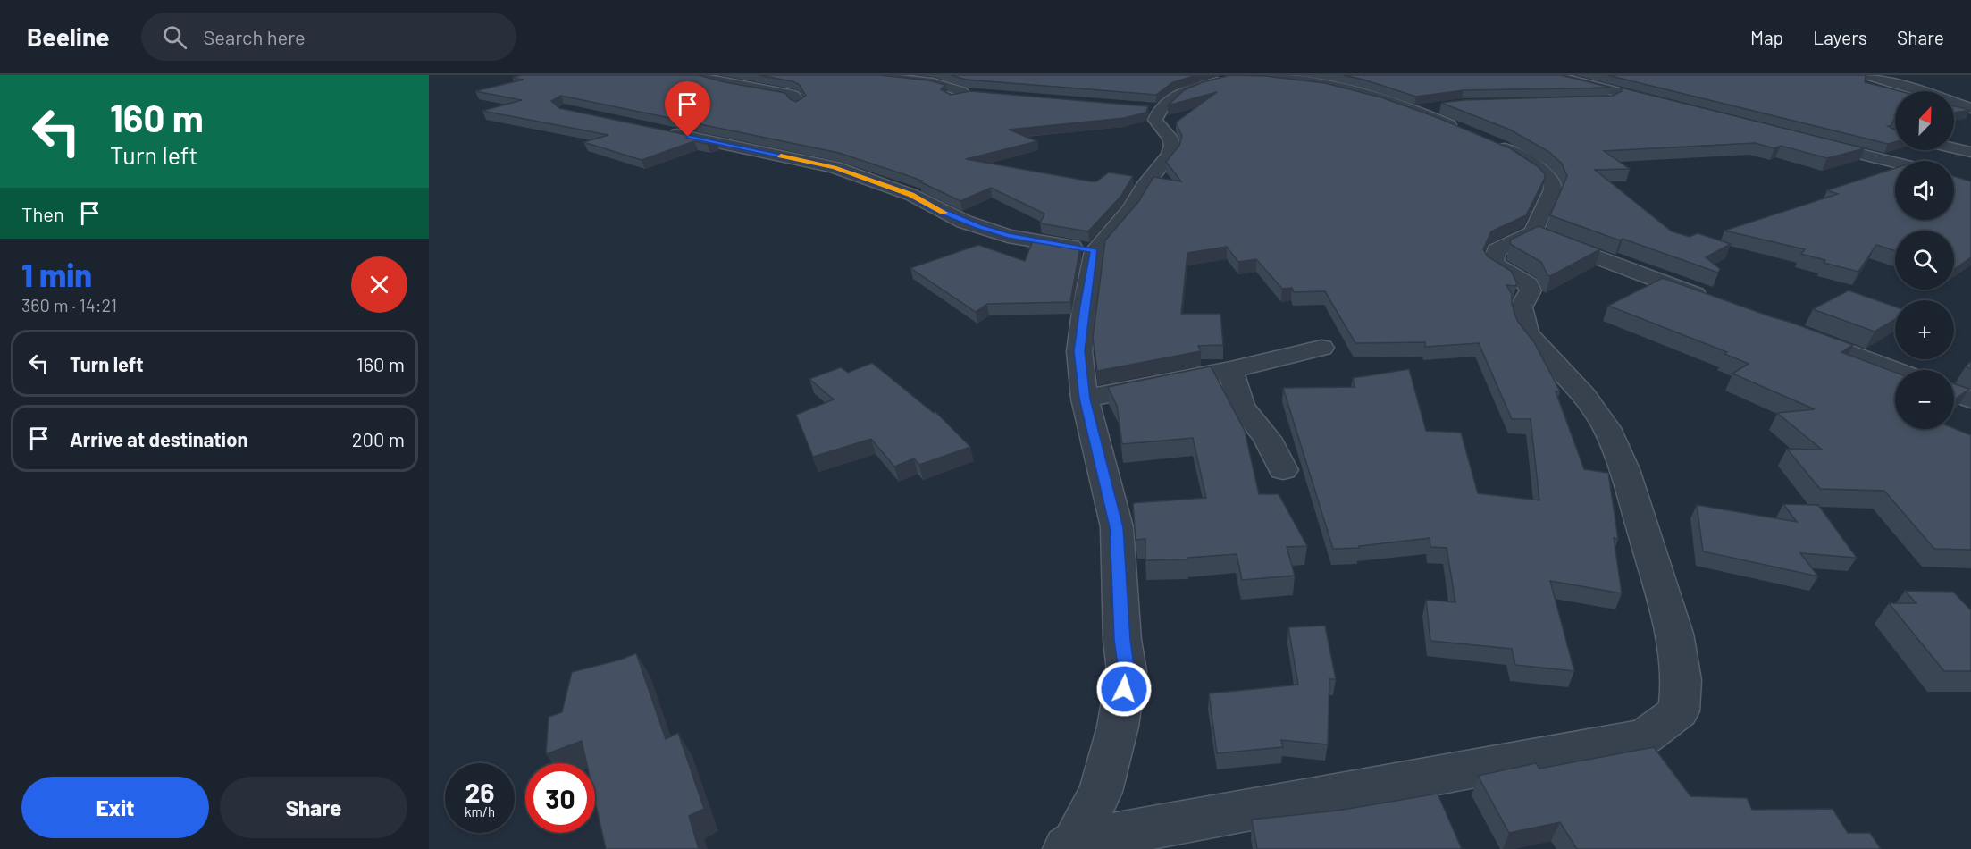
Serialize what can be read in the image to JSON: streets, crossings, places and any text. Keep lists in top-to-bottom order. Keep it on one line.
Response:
{"north":"top right","page":{"header":"Beeline","search":"Search here","nav":["Map","Layers","Share"],"turn":["160 m","Turn left"],"map_buttons":["+","−"],"then":"Then","heading":["1 min","360 m · 14:21"],"list":[{"name":"Turn left","value":"160 m"},{"name":"Arrive at destination","value":"200 m"}],"speed":"26 km/h","limit":"30","buttons":["Exit","Share"]}}
